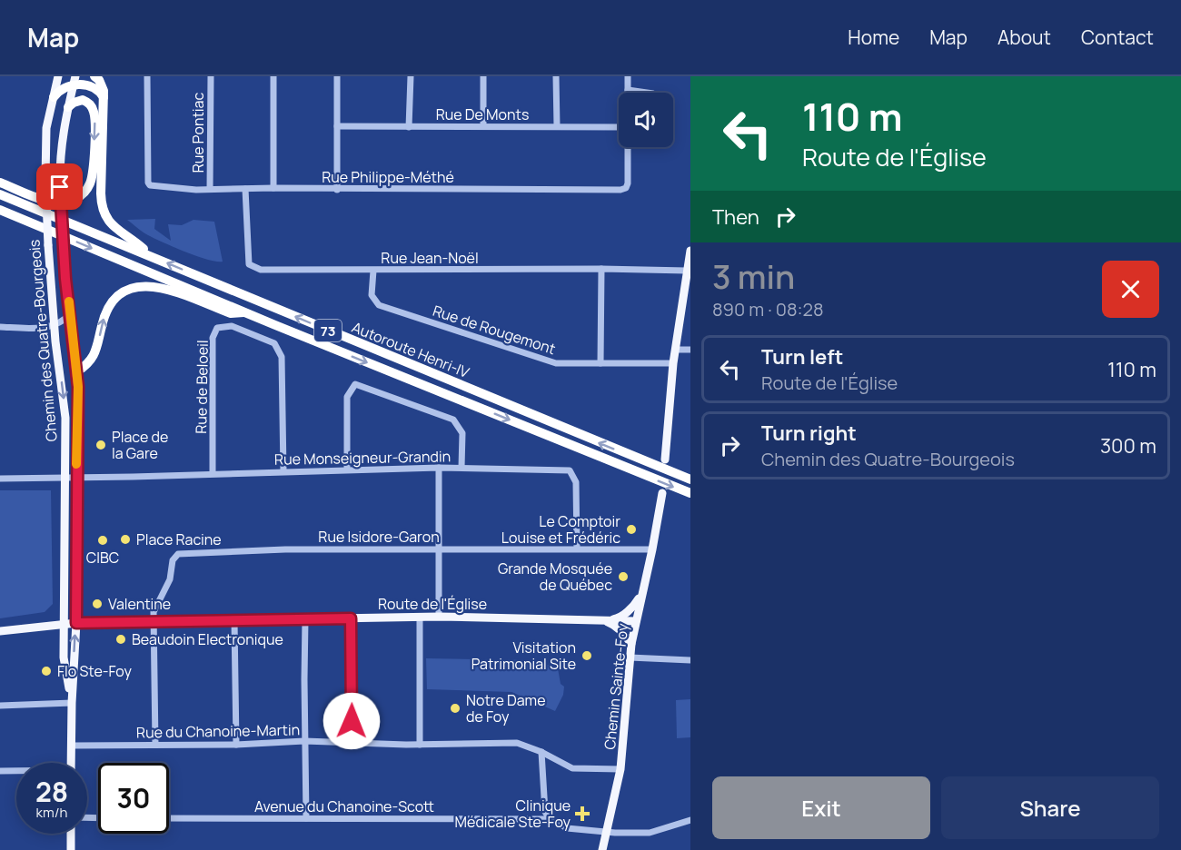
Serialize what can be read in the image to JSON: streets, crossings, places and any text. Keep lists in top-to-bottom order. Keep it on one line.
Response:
{"streets":{"highway":["73","Autoroute Henri-IV"],"main road":["Chemin des Quatre-Bourgeois","Route de l'Église","Chemin Sainte-Foy"],"street":["Rue De Monts","Rue Pontiac","Rue Philippe-Méthé","Rue Jean-Noël","Rue de Rougemont","Rue de Beloeil","Rue Monseigneur-Grandin","Rue Isidore-Garon","Rue du Chanoine-Martin","Avenue du Chanoine-Scott"]},"crossings":[["Rue Pontiac","Rue Philippe-Méthé"],["Rue Philippe-Méthé","Rue Jean-Noël"],["Rue Jean-Noël","Rue de Rougemont"],["Chemin des Quatre-Bourgeois","Rue Monseigneur-Grandin"],["Chemin des Quatre-Bourgeois","Route de l'Église"],["Chemin des Quatre-Bourgeois","Rue du Chanoine-Martin"],["Rue de Beloeil","Rue Monseigneur-Grandin"],["Rue Monseigneur-Grandin","Rue Isidore-Garon"],["Rue Isidore-Garon","Route de l'Église"],["Rue Isidore-Garon","Chemin Sainte-Foy"],["Route de l'Église","Chemin Sainte-Foy"],["Chemin Sainte-Foy","Rue du Chanoine-Martin"],["Chemin Sainte-Foy","Avenue du Chanoine-Scott"]],"places":{"other":["Place de la Gare","Le Comptoir Louise et Frédéric","Place Racine","CIBC","Grande Mosquée de Québec","Valentine","Beaudoin Electronique","Visitation Patrimonial Site","Flo Ste-Foy","Notre Dame de Foy"],"health":["Clinique Médicale Ste-Foy"]},"page":{"header":"Map","nav":["Home","Map","About","Contact"],"turn":["110 m","Route de l'Église"],"then":"Then","heading":["3 min","890 m · 08:28"],"list":[{"name":"Turn left","note":"Route de l'Église","value":"110 m"},{"name":"Turn right","note":"Chemin des Quatre-Bourgeois","value":"300 m"}],"speed":"28 km/h","limit":"30","buttons":["Exit","Share"]}}
